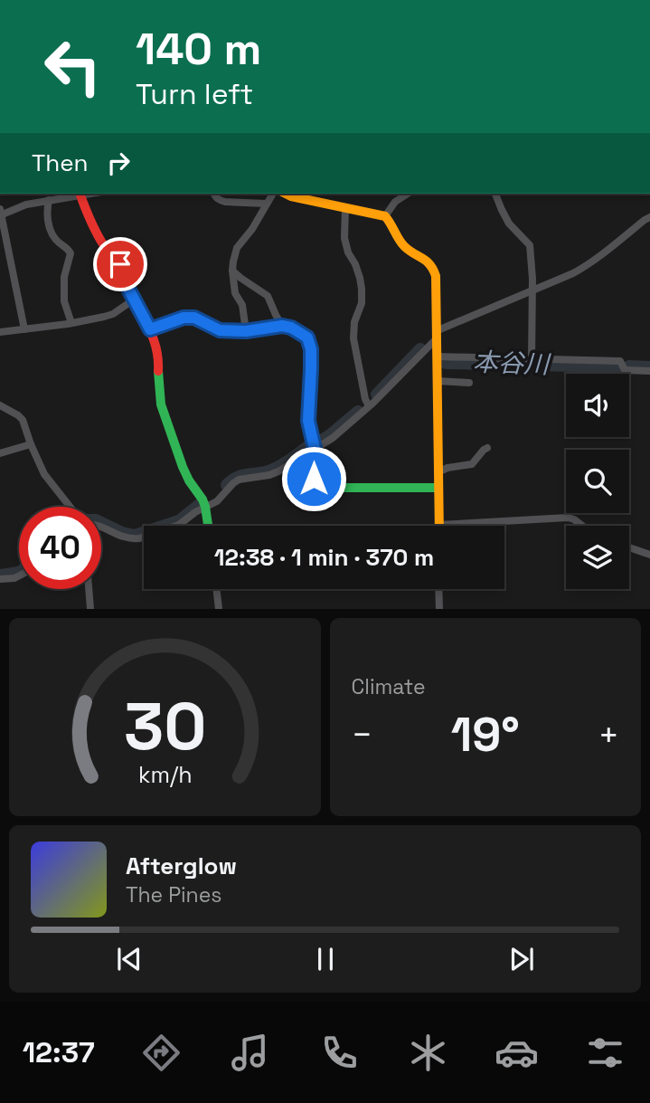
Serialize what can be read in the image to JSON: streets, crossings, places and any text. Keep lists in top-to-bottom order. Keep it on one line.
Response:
{"water":["本谷川"],"page":{"turn":["140 m","Turn left"],"then":"Then","limit":"40","trip":"12:38 · 1 min · 370 m","tile":"Climate","heat":["−","19°","+"],"song":["Afterglow","The Pines"],"tabs":"12:37","gauge":["30","km/h"]}}
